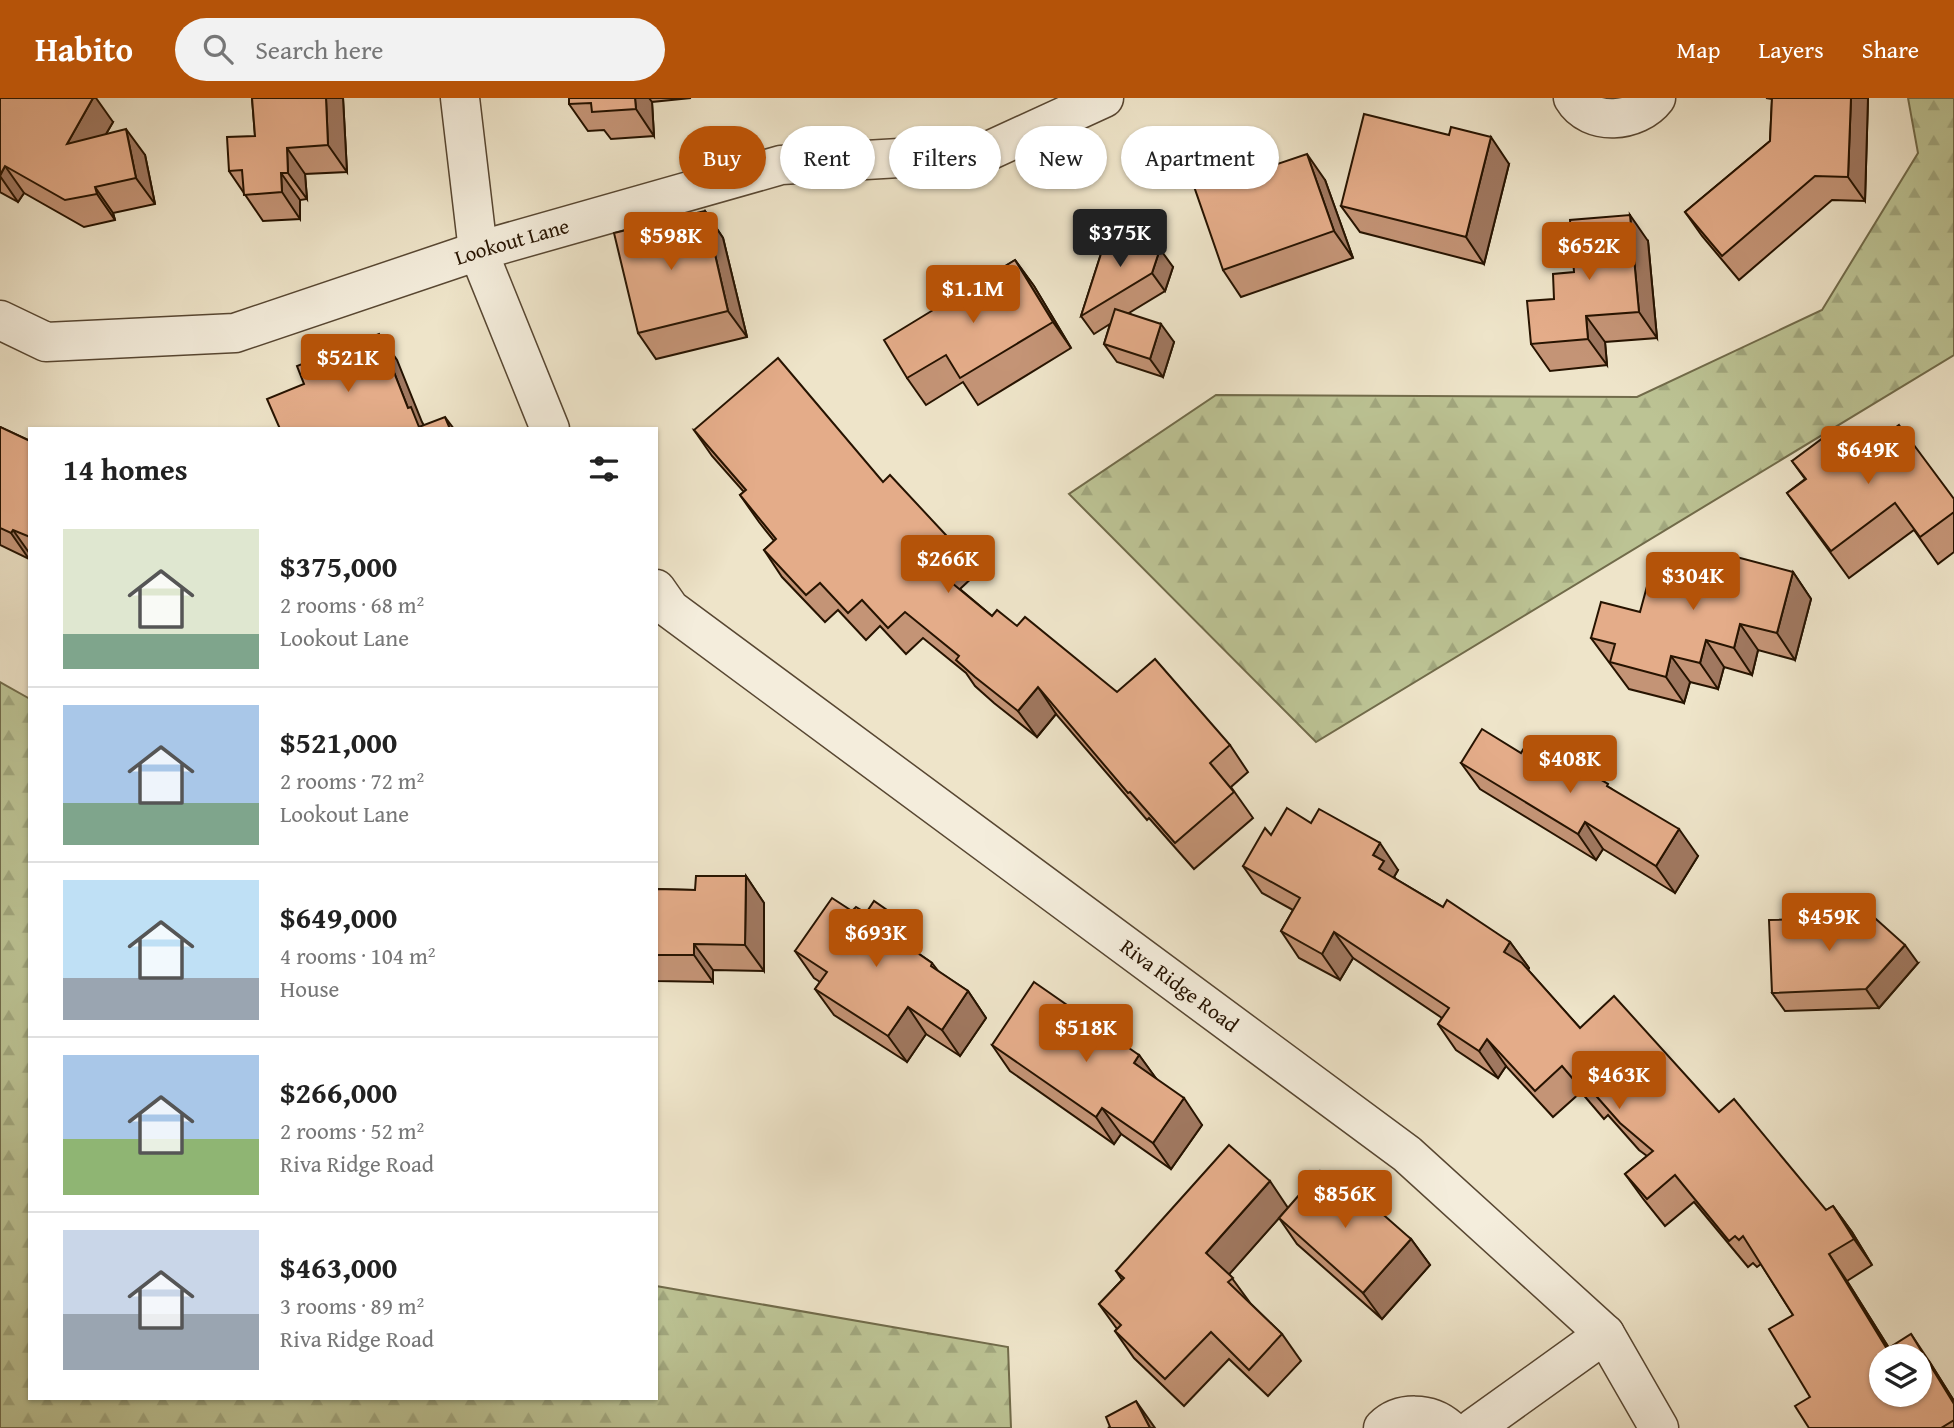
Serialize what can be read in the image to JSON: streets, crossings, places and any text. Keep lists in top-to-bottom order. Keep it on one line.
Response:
{"streets":{"street":["Lookout Lane","Riva Ridge Road"]},"page":{"header":"Habito","search":"Search here","nav":["Map","Layers","Share"],"chip":["Buy","Rent","Filters","New","Apartment"],"price":["$375K","$598K","$652K","$1.1M","$521K","$649K","$266K","$304K","$408K","$459K","$693K","$518K","$463K","$856K"],"heading":"14 homes","list":[{"name":"$375,000","note":"2 rooms · 68 m² · Lookout Lane"},{"name":"$521,000","note":"2 rooms · 72 m² · Lookout Lane"},{"name":"$649,000","note":"4 rooms · 104 m² · House"},{"name":"$266,000","note":"2 rooms · 52 m² · Riva Ridge Road"},{"name":"$463,000","note":"3 rooms · 89 m² · Riva Ridge Road"}]}}
